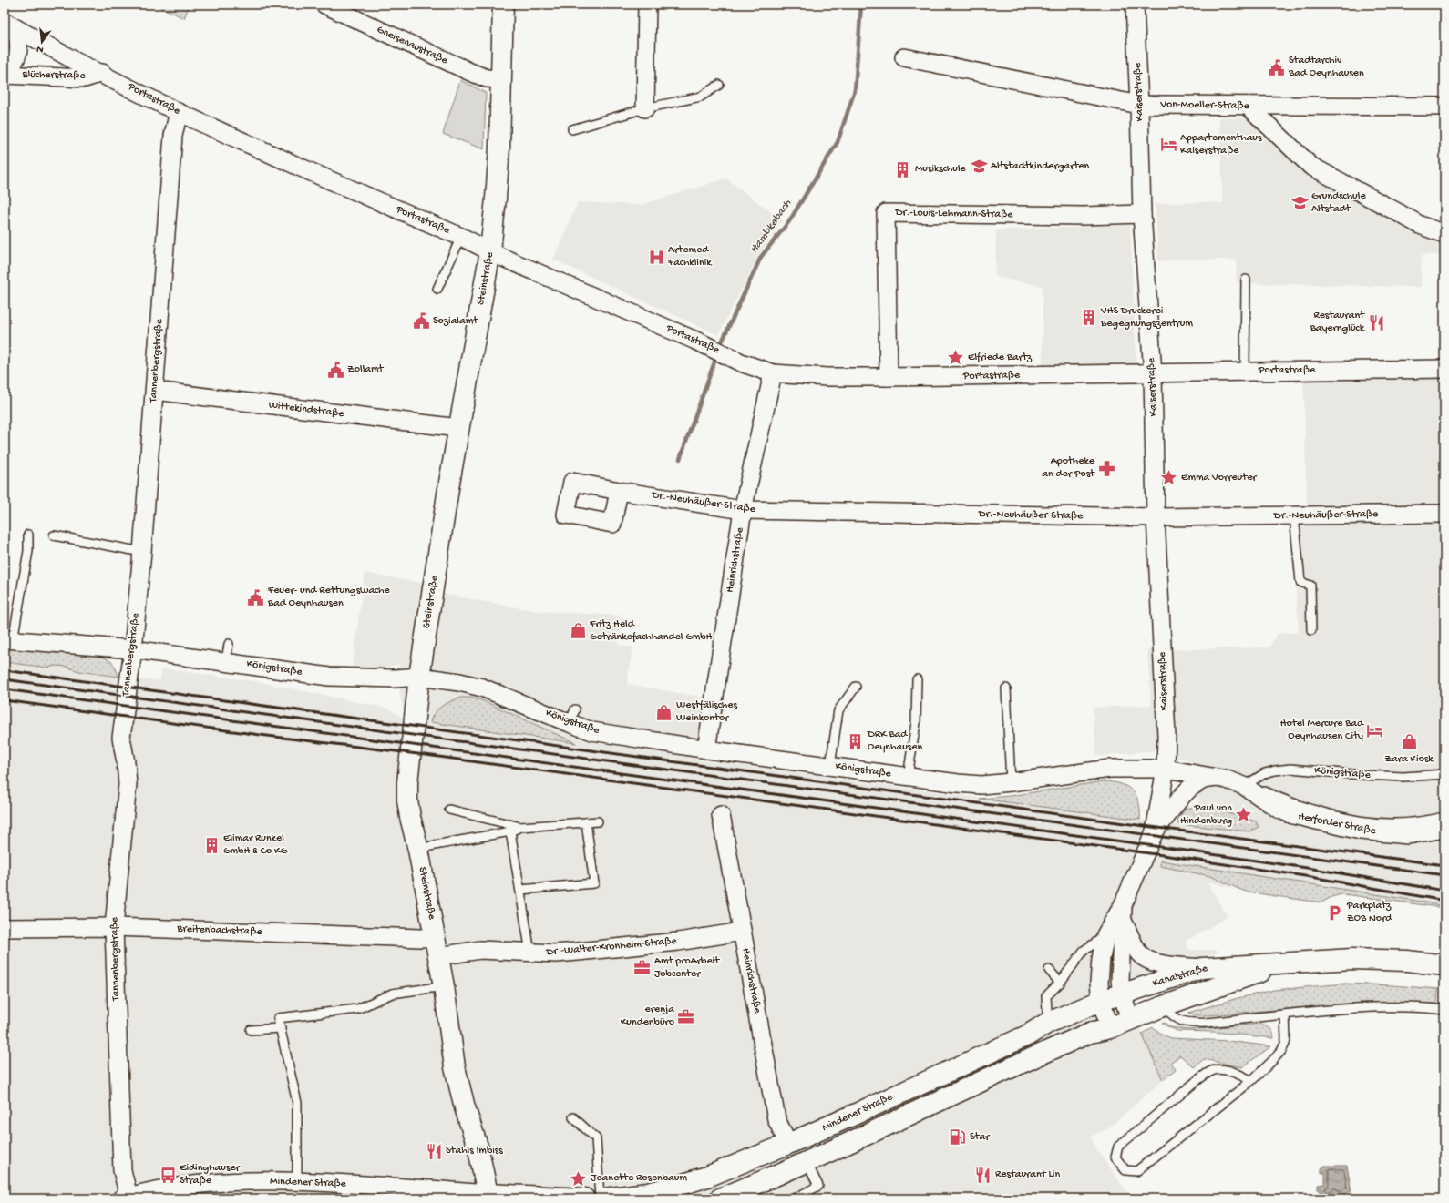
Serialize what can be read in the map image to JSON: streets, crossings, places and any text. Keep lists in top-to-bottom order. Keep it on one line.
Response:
{"streets":{"main road":["Steinstraße","Kanalstraße","Mindener Straße"],"street":["Gneisenaustraße","Blücherstraße","Kaiserstraße","Portastraße","Von-Moeller-Straße","Dr.-Louis-Lehmann-Straße","Tannenbergstraße","Wittekindstraße","Dr.-Neuhäußer-Straße","Heinrichstraße","Königstraße","Herforder Straße","Breitenbachstraße","Dr.-Walter-Kronheim-Straße"]},"crossings":[["Gneisenaustraße","Steinstraße"],["Blücherstraße","Portastraße"],["Kaiserstraße","Portastraße"],["Kaiserstraße","Von-Moeller-Straße"],["Kaiserstraße","Dr.-Louis-Lehmann-Straße"],["Kaiserstraße","Dr.-Neuhäußer-Straße"],["Kaiserstraße","Königstraße"],["Kaiserstraße","Herforder Straße"],["Portastraße","Dr.-Louis-Lehmann-Straße"],["Portastraße","Steinstraße"],["Portastraße","Tannenbergstraße"],["Portastraße","Heinrichstraße"],["Steinstraße","Wittekindstraße"],["Steinstraße","Königstraße"],["Steinstraße","Breitenbachstraße"],["Steinstraße","Dr.-Walter-Kronheim-Straße"],["Steinstraße","Mindener Straße"],["Tannenbergstraße","Wittekindstraße"],["Tannenbergstraße","Königstraße"],["Tannenbergstraße","Breitenbachstraße"],["Tannenbergstraße","Mindener Straße"],["Dr.-Neuhäußer-Straße","Heinrichstraße"],["Heinrichstraße","Königstraße"],["Heinrichstraße","Dr.-Walter-Kronheim-Straße"],["Heinrichstraße","Mindener Straße"],["Königstraße","Herforder Straße"],["Kanalstraße","Mindener Straße"]],"water":["Hambkebach"],"places":{"public building":["Stadtarchiv Bad Oeynhausen","Sozialamt","Zollamt","Feuer- und Rettungswache Bad Oeynhausen"],"hotel":["Appartementhaus Kaiserstraße","Hotel Mercure Bad Oeynhausen City"],"school or university":["Altstadtkindergarten","Grundschule Altstadt"],"building":["Musikschule","VHS Druckerei Begegnungszentrum","DRK Bad Oeynhausen","Elimar Runkel GmbH & Co KG"],"hospital":["Artemed Fachklinik"],"restaurant":["Restaurant Bayernglück","Stahls Imbiss","Restaurant Lin"],"place":["Elfriede Bartz","Emma Vorreuter","Paul von Hindenburg","Jeanette Rosenbaum"],"pharmacy":["Apotheke an der Post"],"shop":["Fritz Held Getränkefachhandel GmbH","Westfälisches Weinkontor","Zara Kiosk"],"parking":["Parkplatz ZOB Nord"],"office":["Amt proArbeit Jobcenter","erenja Kundenbüro"],"fuel station":["Star"],"bus stop":["Eidinghauser Straße"]},"north":"bottom"}
